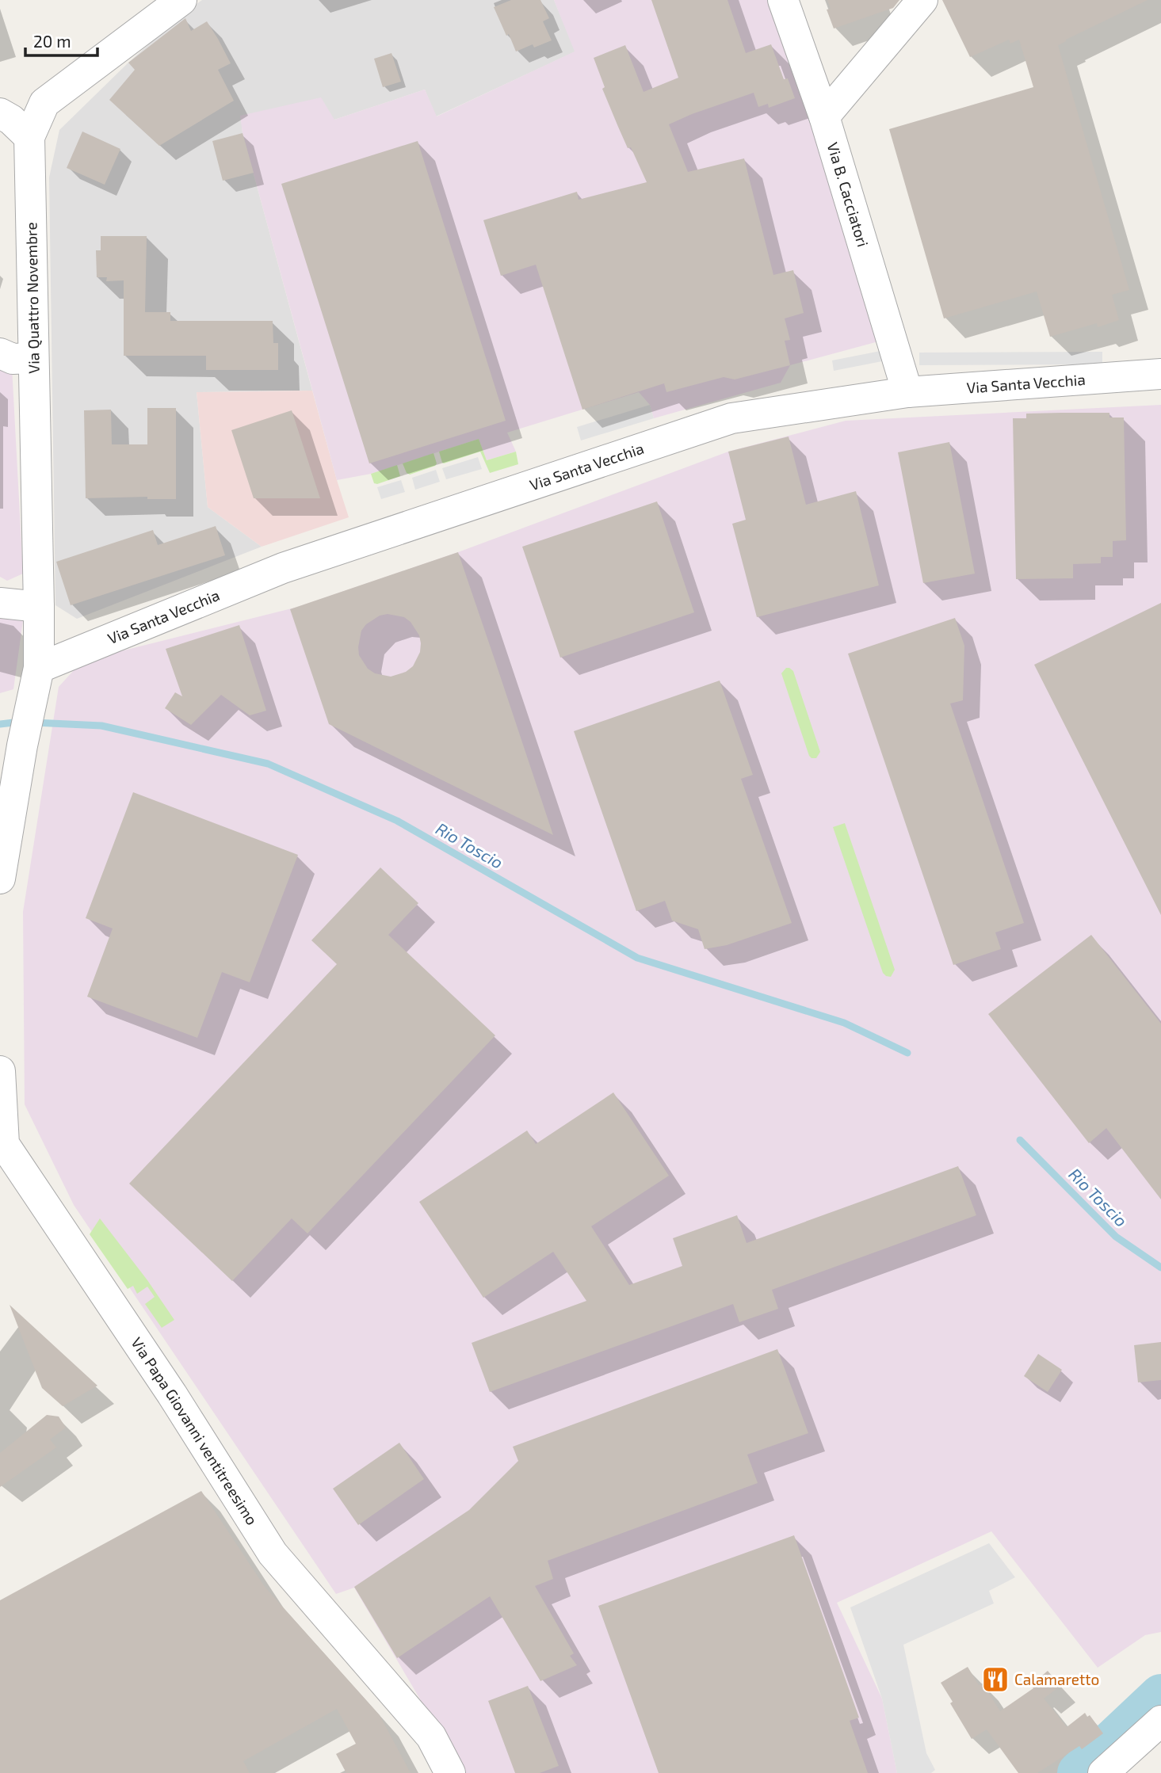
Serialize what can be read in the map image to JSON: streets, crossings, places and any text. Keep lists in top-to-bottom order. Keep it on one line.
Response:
{"streets":{"street":["Via B. Cacciatori","Via Quattro Novembre","Via Santa Vecchia","Via Papa Giovanni ventitreesimo"]},"crossings":[["Via B. Cacciatori","Via Santa Vecchia"],["Via Quattro Novembre","Via Santa Vecchia"]],"water":["Rio Toscio"],"places":{"restaurant":["Calamaretto"]},"scale_bar":"20 m"}
